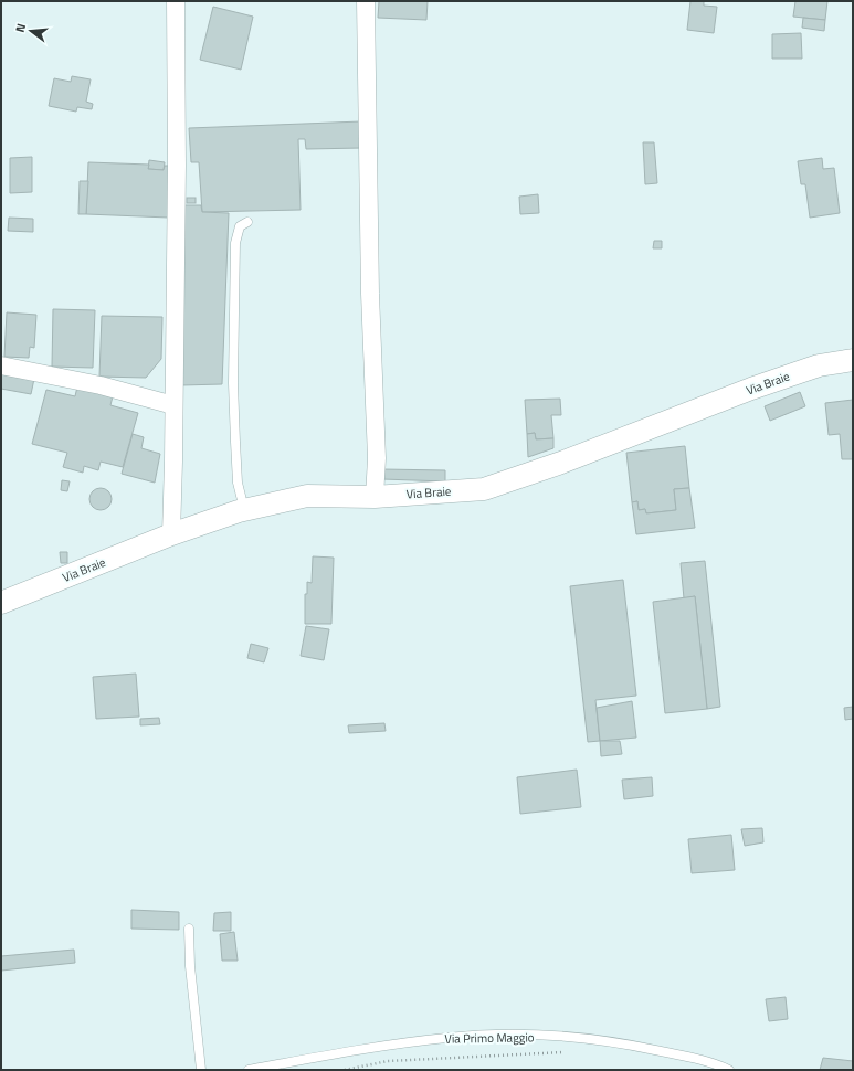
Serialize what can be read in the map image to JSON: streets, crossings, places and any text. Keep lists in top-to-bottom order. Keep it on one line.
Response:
{"streets":{"street":["Via Braie"],"lane":["Via Primo Maggio"]},"north":"left"}
